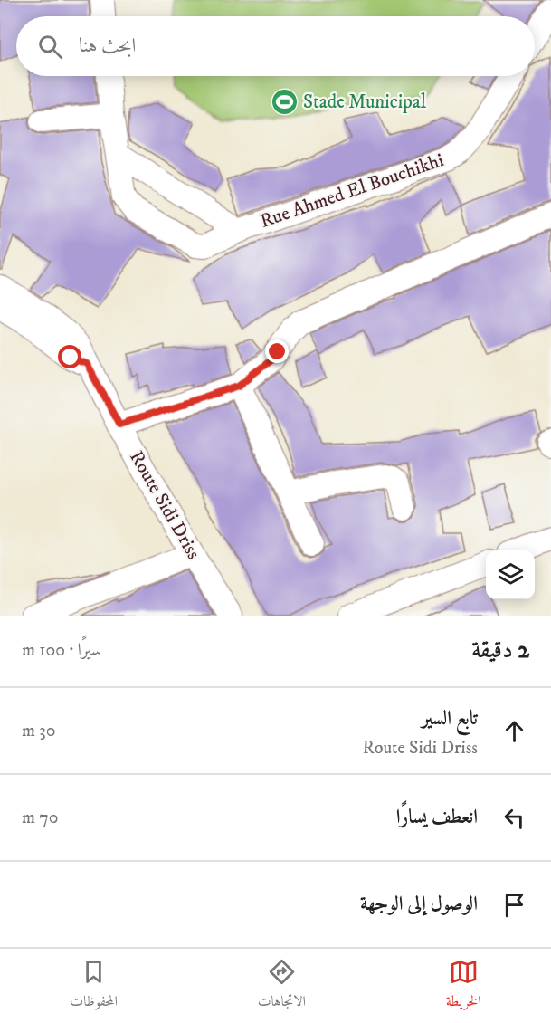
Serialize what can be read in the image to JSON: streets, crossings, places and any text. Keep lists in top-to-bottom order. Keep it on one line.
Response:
{"streets":{"street":["Rue Ahmed El Bouchikhi","Route Sidi Driss"]},"places":{"sports":["Stade Municipal"]},"page":{"search":"ابحث هنا","heading":["2 دقيقة","سيرًا · 100 m"],"list":[["تابع السير","Route Sidi Driss","30 m"],["انعطف يسارًا","70 m"],"الوصول إلى الوجهة"],"nav":["الخريطة","الاتجاهات","المحفوظات"]}}
